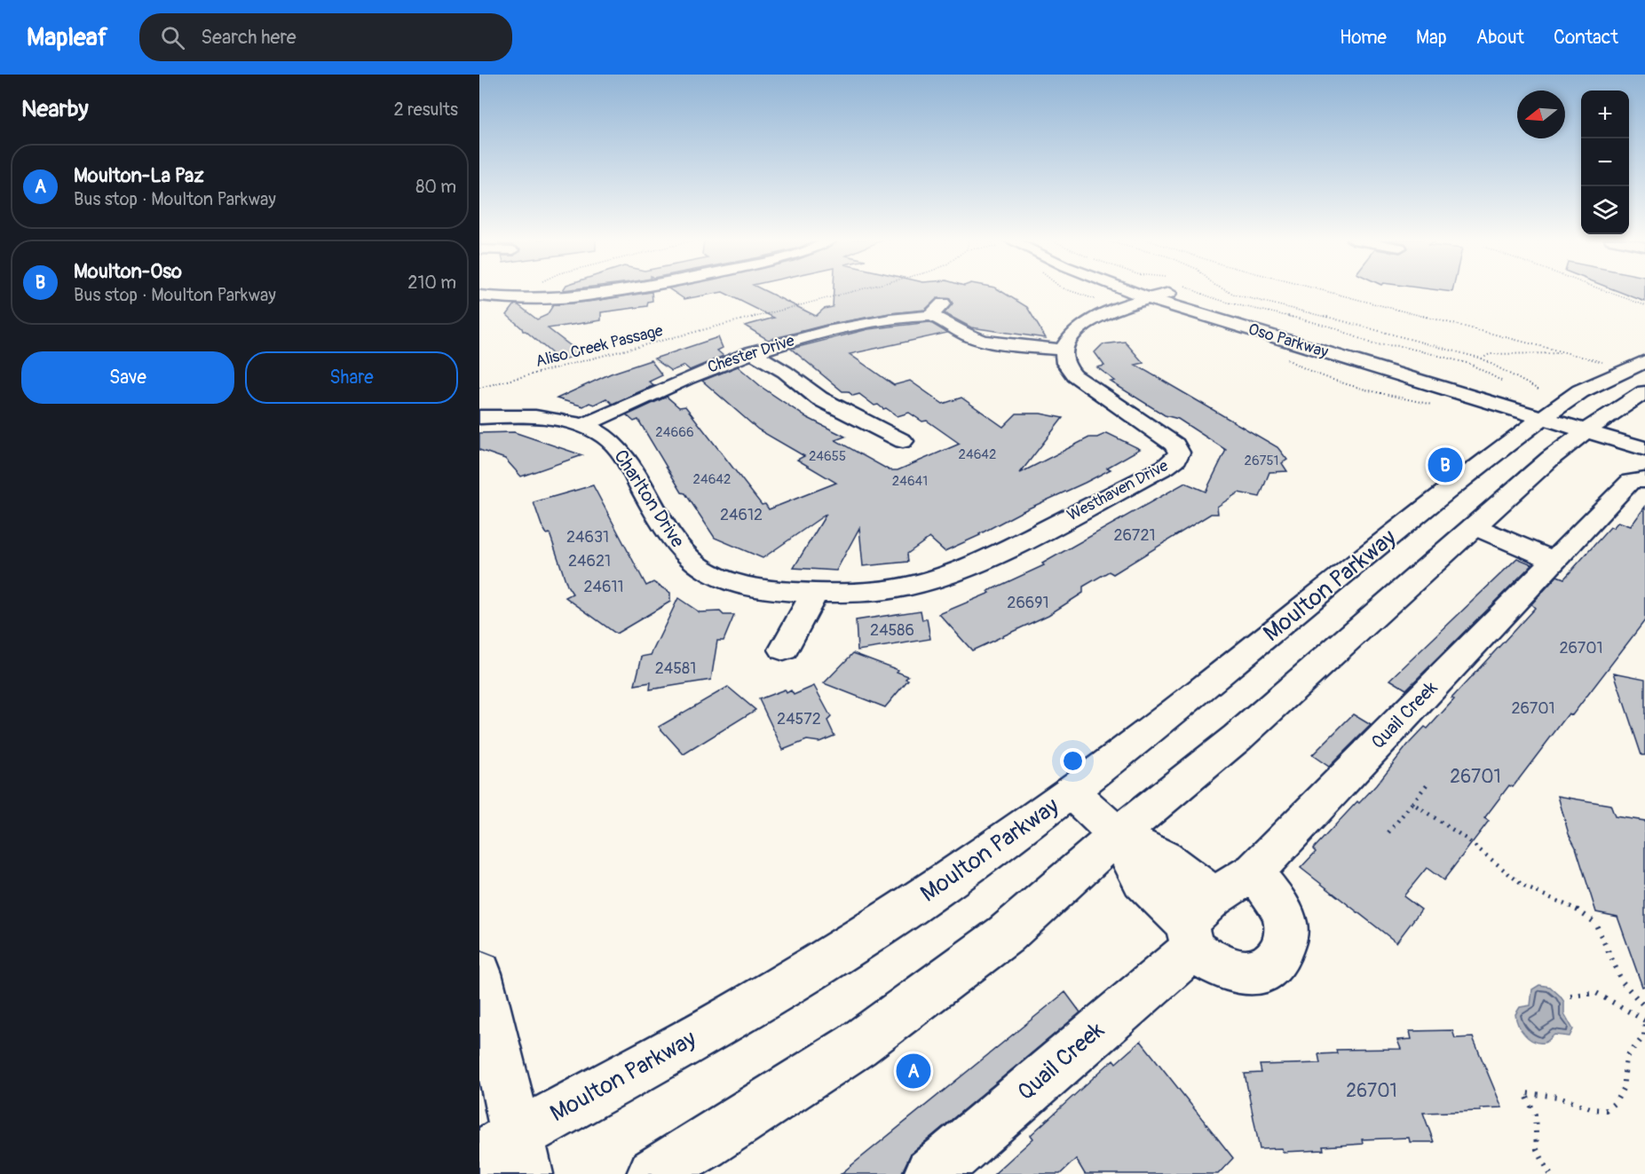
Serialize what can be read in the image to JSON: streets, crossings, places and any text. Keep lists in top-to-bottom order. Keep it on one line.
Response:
{"streets":{"street":["Oso Parkway","Chester Drive","Westhaven Drive","Charlton Drive","Moulton Parkway","Quail Creek"],"path":["Aliso Creek Passage"]},"crossings":[["Oso Parkway","Moulton Parkway"],["Chester Drive","Westhaven Drive"],["Chester Drive","Charlton Drive"],["Westhaven Drive","Charlton Drive"]],"house_numbers":["24666","24642","24655","26751","24642","24641","24612","26721","24631","24621","24611","26691","24586","26701","24581","26701","24572","26701","26701"],"north":"left","page":{"header":"Mapleaf","search":"Search here","nav":["Home","Map","About","Contact"],"heading":["Nearby","2 results"],"map_buttons":["+","−"],"list":[{"mark":"A","name":"Moulton-La Paz","note":"Bus stop · Moulton Parkway","value":"80 m"},{"mark":"B","name":"Moulton-Oso","note":"Bus stop · Moulton Parkway","value":"210 m"}],"buttons":["Save","Share"],"pins":["B","A"]}}
